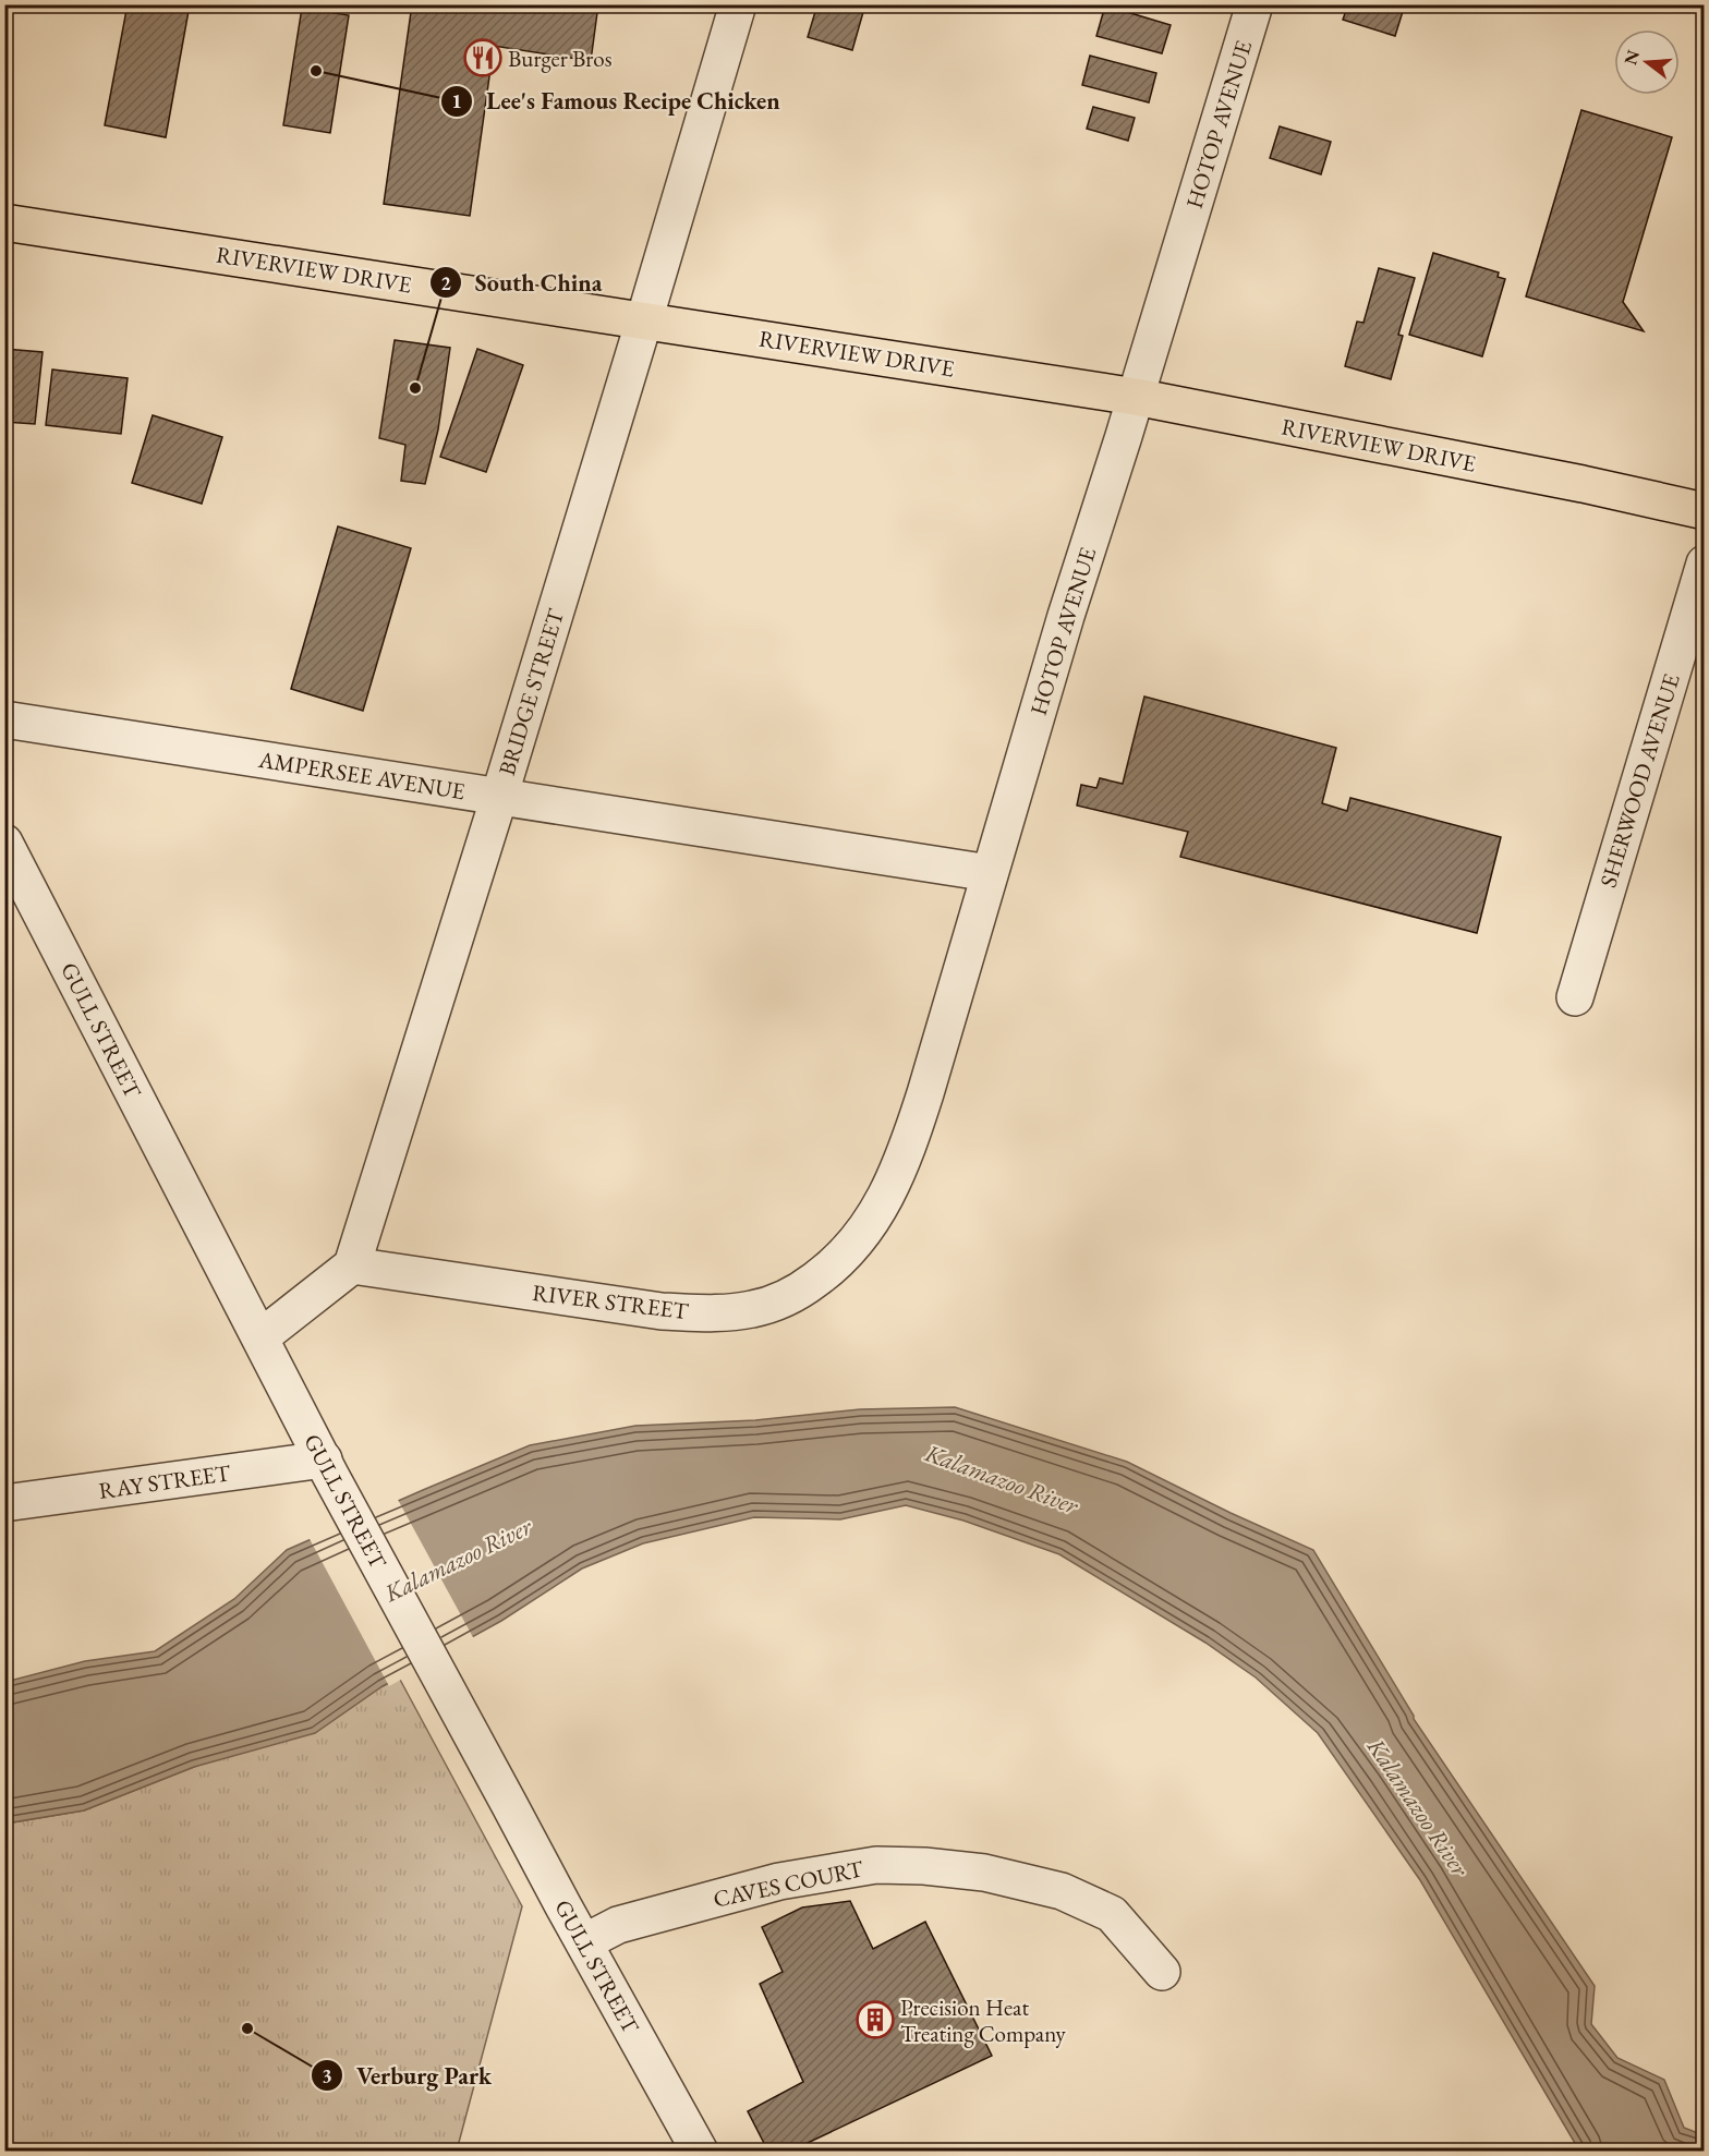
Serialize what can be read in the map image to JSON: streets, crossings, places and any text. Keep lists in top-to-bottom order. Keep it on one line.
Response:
{"streets":{"main road":["RIVERVIEW DRIVE"],"street":["HOTOP AVENUE","BRIDGE STREET","AMPERSEE AVENUE","SHERWOOD AVENUE","GULL STREET","RIVER STREET","RAY STREET","CAVES COURT"]},"crossings":[["HOTOP AVENUE","RIVERVIEW DRIVE"],["HOTOP AVENUE","AMPERSEE AVENUE"],["HOTOP AVENUE","RIVER STREET"],["RIVERVIEW DRIVE","BRIDGE STREET"],["BRIDGE STREET","AMPERSEE AVENUE"],["BRIDGE STREET","RIVER STREET"],["GULL STREET","RAY STREET"],["GULL STREET","CAVES COURT"]],"water":["Kalamazoo River"],"places":{"restaurant":["Burger Bros"],"other":["Lee's Famous Recipe Chicken","South China","Verburg Park"],"building":["Precision Heat Treating Company"]},"north":"left"}
